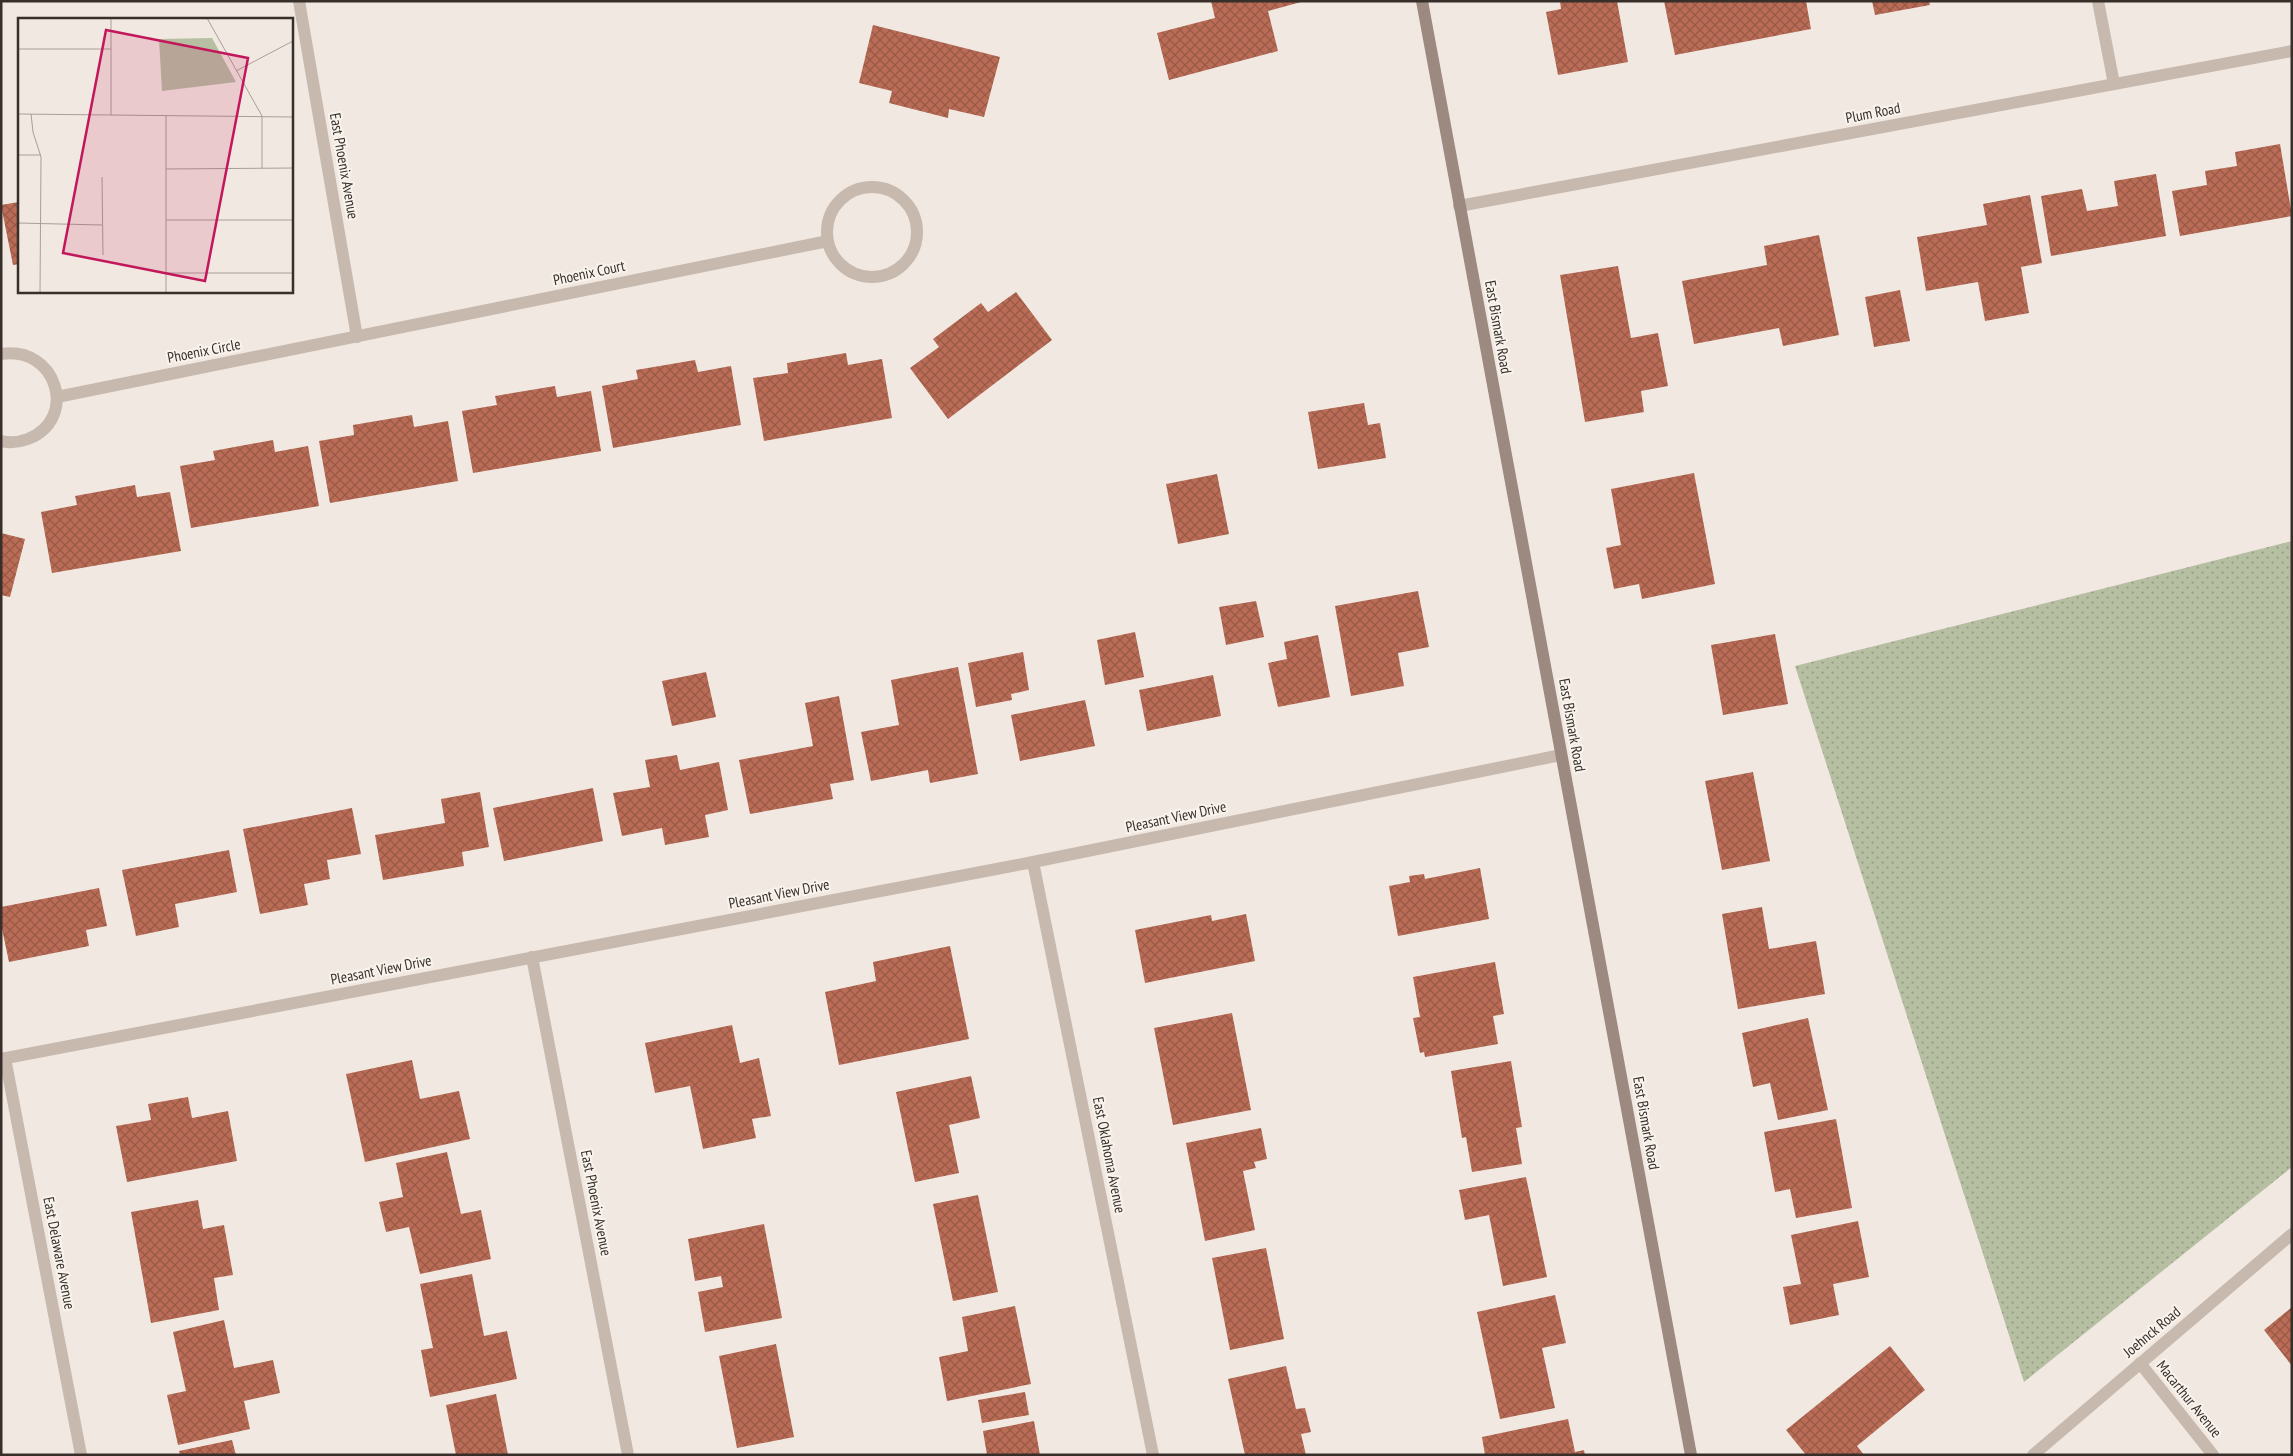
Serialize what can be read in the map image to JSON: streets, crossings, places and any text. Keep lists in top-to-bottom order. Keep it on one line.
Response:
{"streets":{"street":["Plum Road","East Phoenix Avenue","Phoenix Court","East Bismark Road","Phoenix Circle","Pleasant View Drive","East Oklahoma Avenue","East Delaware Avenue","Joehnck Road","Macarthur Avenue"]},"crossings":[["Plum Road","East Bismark Road"],["East Phoenix Avenue","Phoenix Court"],["East Phoenix Avenue","Phoenix Circle"],["East Phoenix Avenue","Pleasant View Drive"],["Phoenix Court","Phoenix Circle"],["East Bismark Road","Pleasant View Drive"],["Pleasant View Drive","East Oklahoma Avenue"],["Pleasant View Drive","East Delaware Avenue"],["Joehnck Road","Macarthur Avenue"]]}
